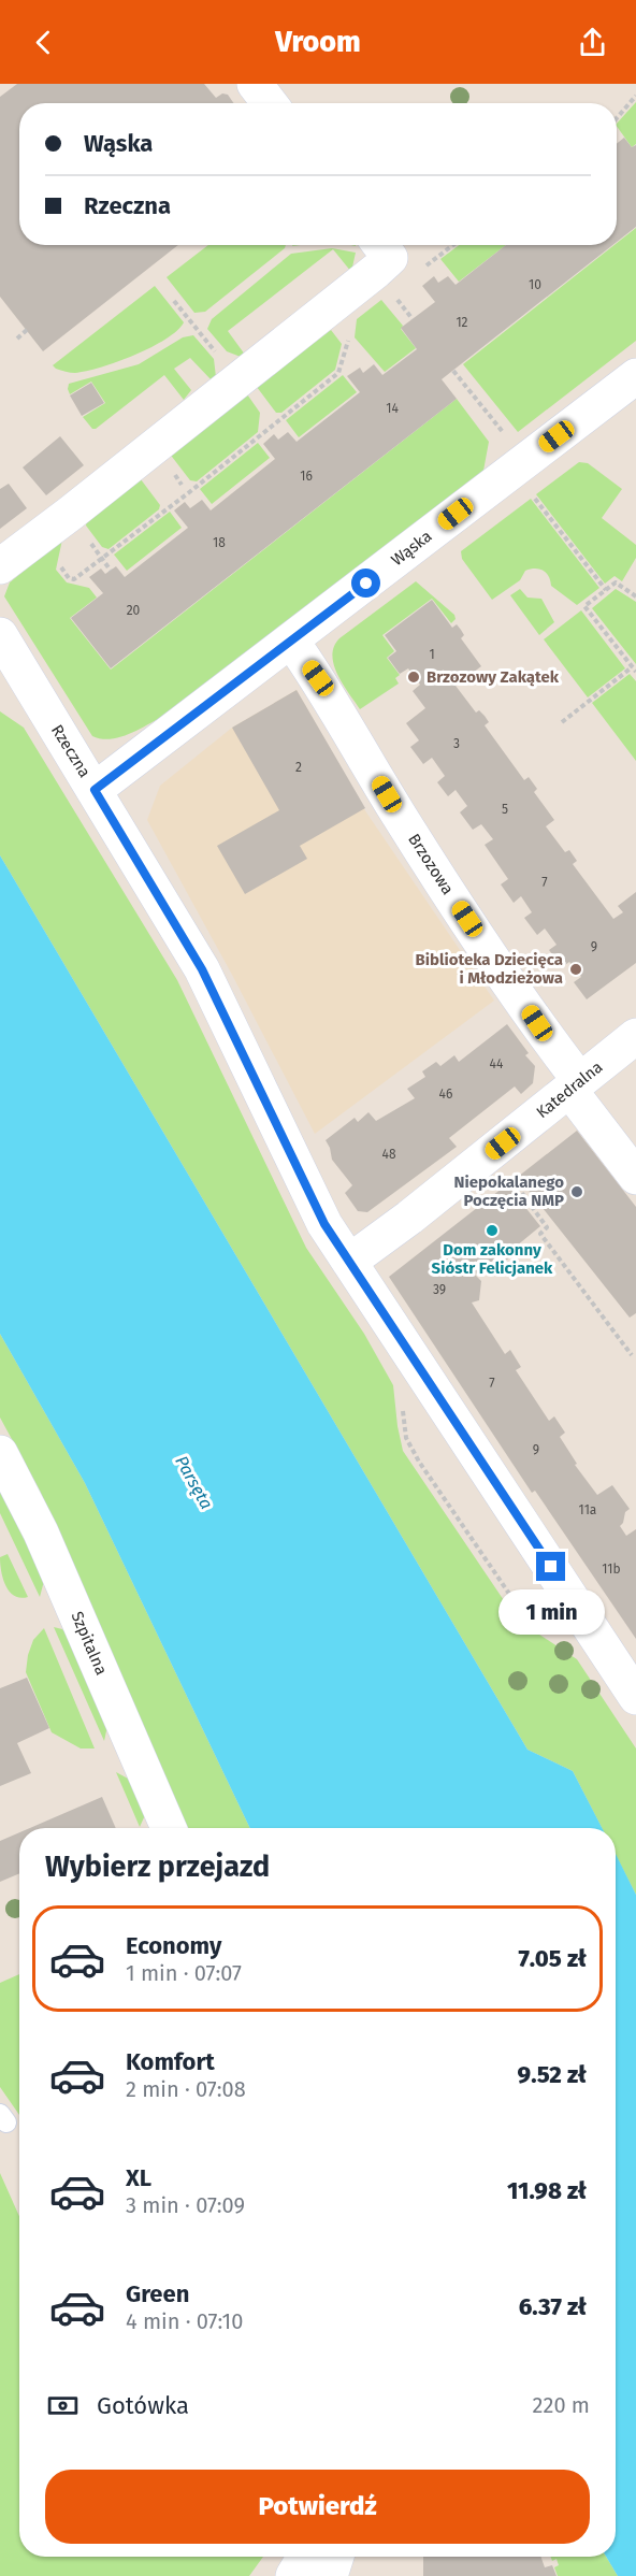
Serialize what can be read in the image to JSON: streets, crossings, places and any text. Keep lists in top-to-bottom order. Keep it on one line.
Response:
{"streets":{"street":["Wąska","Rzeczna","Brzozowa","Katedralna","Szpitalna"]},"crossings":[["Wąska","Rzeczna"],["Wąska","Brzozowa"],["Rzeczna","Katedralna"],["Brzozowa","Katedralna"]],"water":["Parsęta"],"places":["Brzozowy Zakątek","Biblioteka Dziecięca i Młodzieżowa","Niepokalanego Poczęcia NMP","Dom zakonny Sióstr Felicjanek"],"house_numbers":["10","12","14","16","18","20","1","3","2","5","7","9","44","46","48","39","7","9","11a","11b"],"page":{"header":"Vroom","banner":["Wąska","Rzeczna"],"bubble":"1 min","heading":"Wybierz przejazd","list":[{"name":"Economy","note":"1 min · 07:07","value":"7.05 zł"},{"name":"Komfort","note":"2 min · 07:08","value":"9.52 zł"},{"name":"XL","note":"3 min · 07:09","value":"11.98 zł"},{"name":"Green","note":"4 min · 07:10","value":"6.37 zł"}],"pay":["Gotówka","220 m"],"buttons":"Potwierdź"}}
